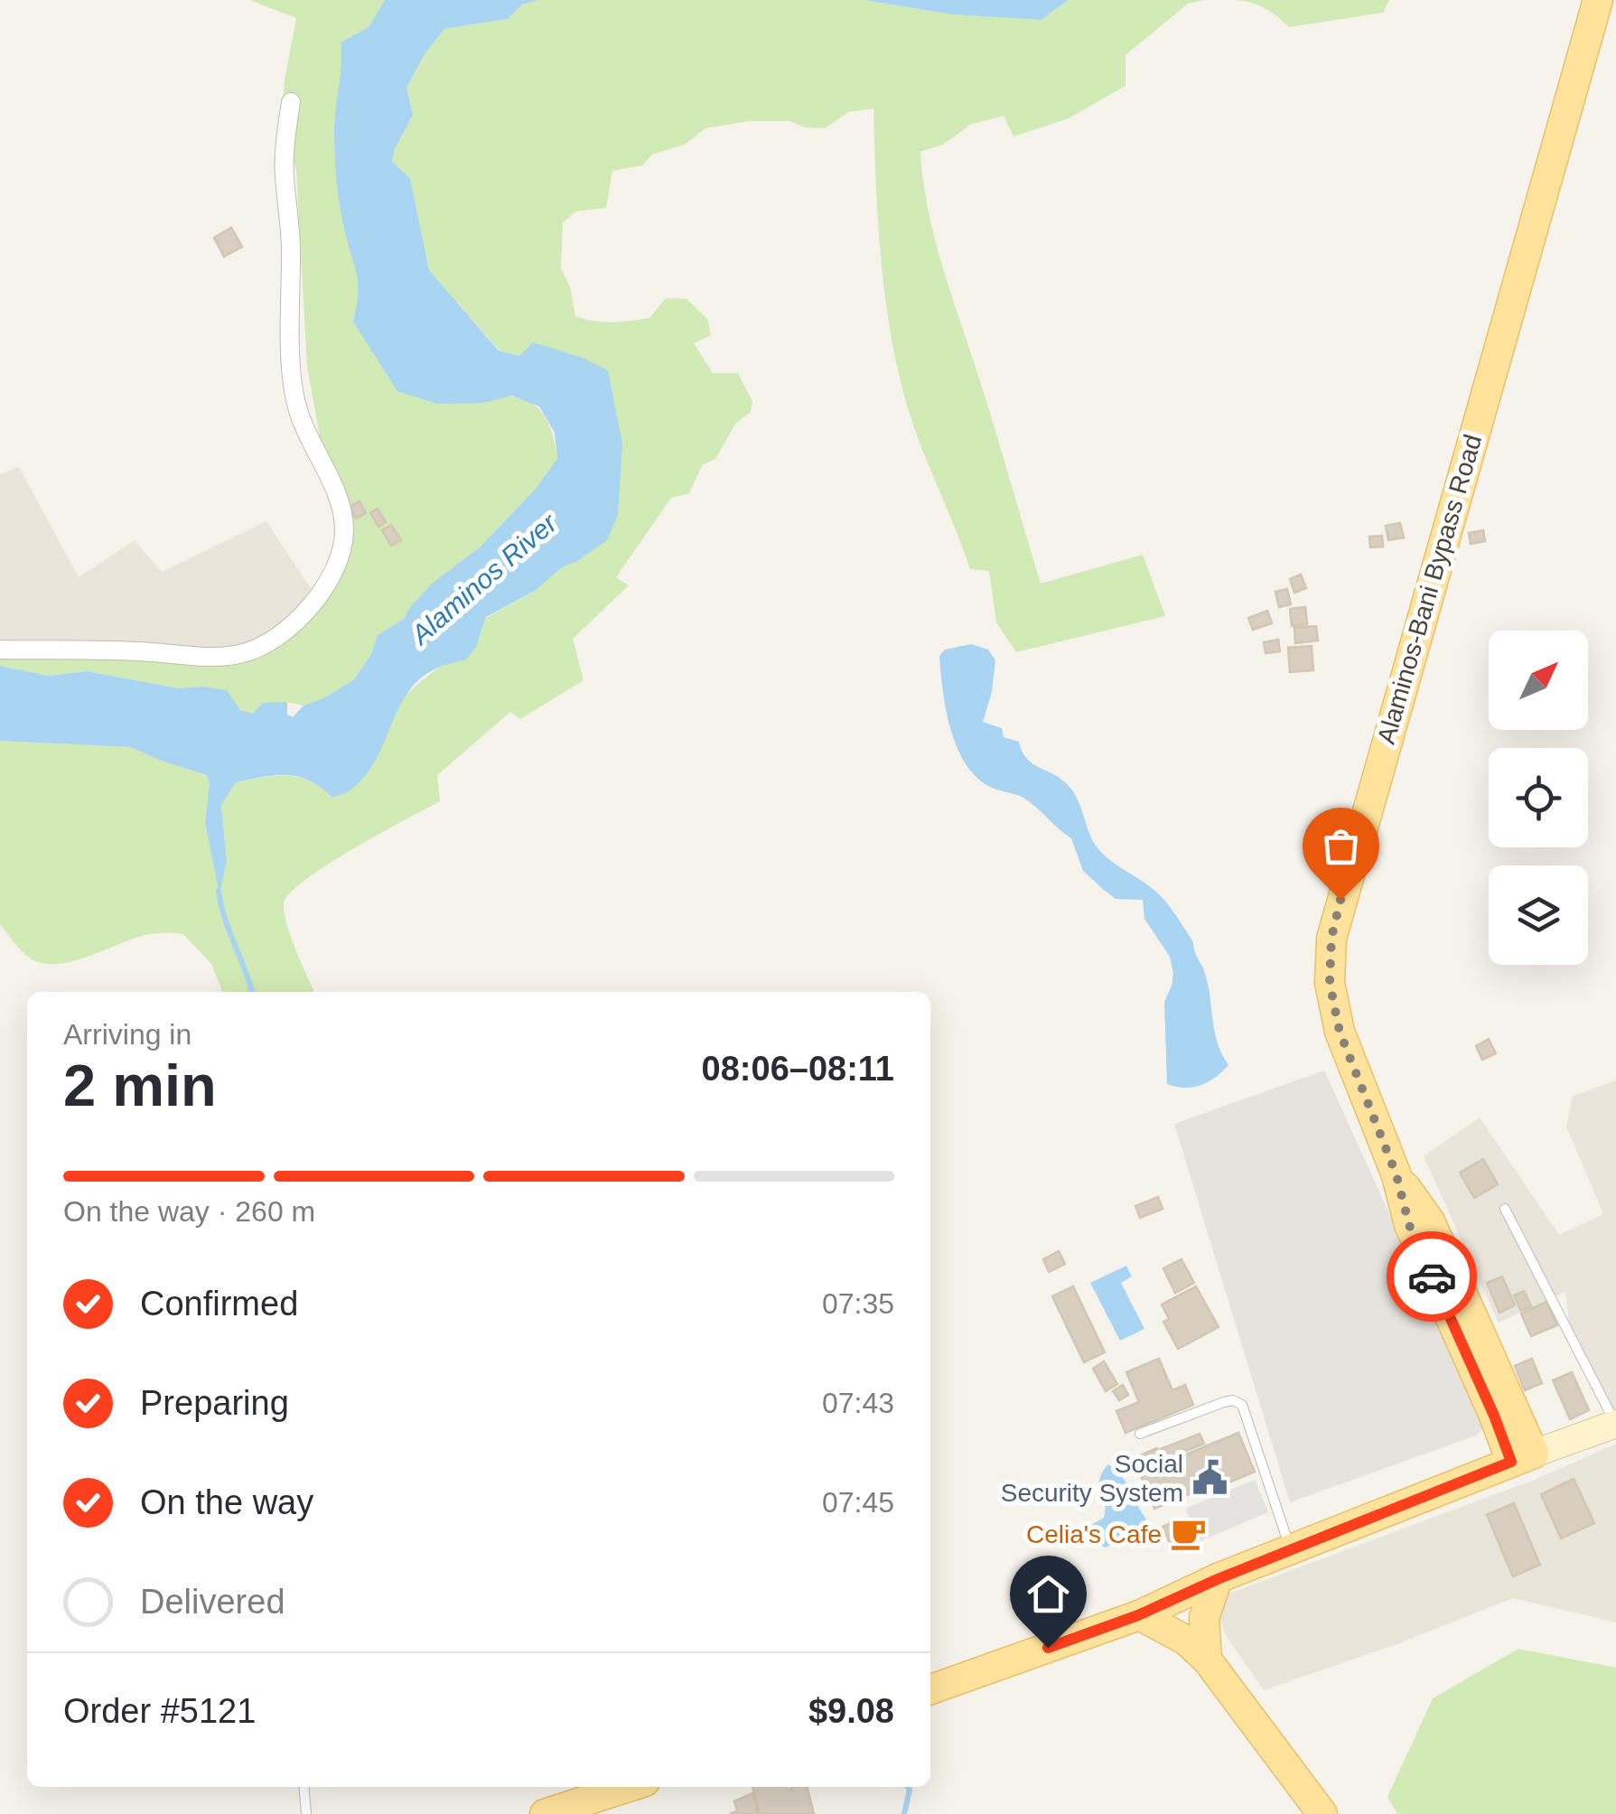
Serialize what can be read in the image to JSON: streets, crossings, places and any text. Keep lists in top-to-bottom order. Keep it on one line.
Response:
{"streets":{"main road":["Alaminos-Bani Bypass Road"]},"water":["Alaminos River"],"places":{"public building":["Social Security System"],"cafe":["Celia's Cafe"]},"north":"top right","page":{"heading":["2 min","Arriving in","08:06–08:11"],"panel":["Order #5121","$9.08"],"bar":"On the way · 260 m","list":[["Confirmed","07:35"],["Preparing","07:43"],["On the way","07:45"],"Delivered"]}}
